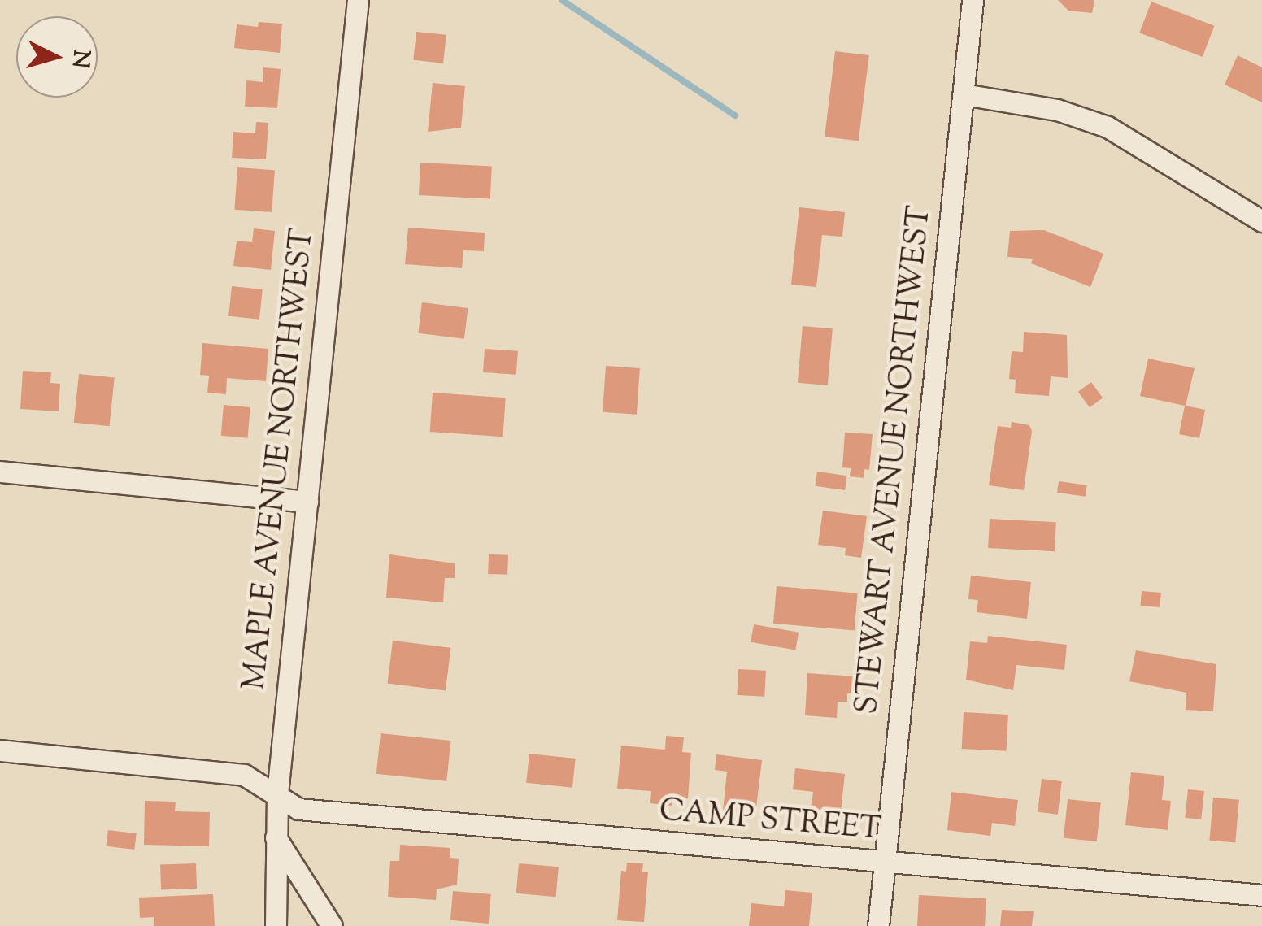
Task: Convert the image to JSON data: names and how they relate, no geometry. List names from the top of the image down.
{
  "streets": {
    "street": ["MAPLE AVENUE NORTHWEST", "STEWART AVENUE NORTHWEST", "CAMP STREET"]
  },
  "crossings": [
    ["MAPLE AVENUE NORTHWEST", "CAMP STREET"],
    ["STEWART AVENUE NORTHWEST", "CAMP STREET"]
  ],
  "north": "right"
}
